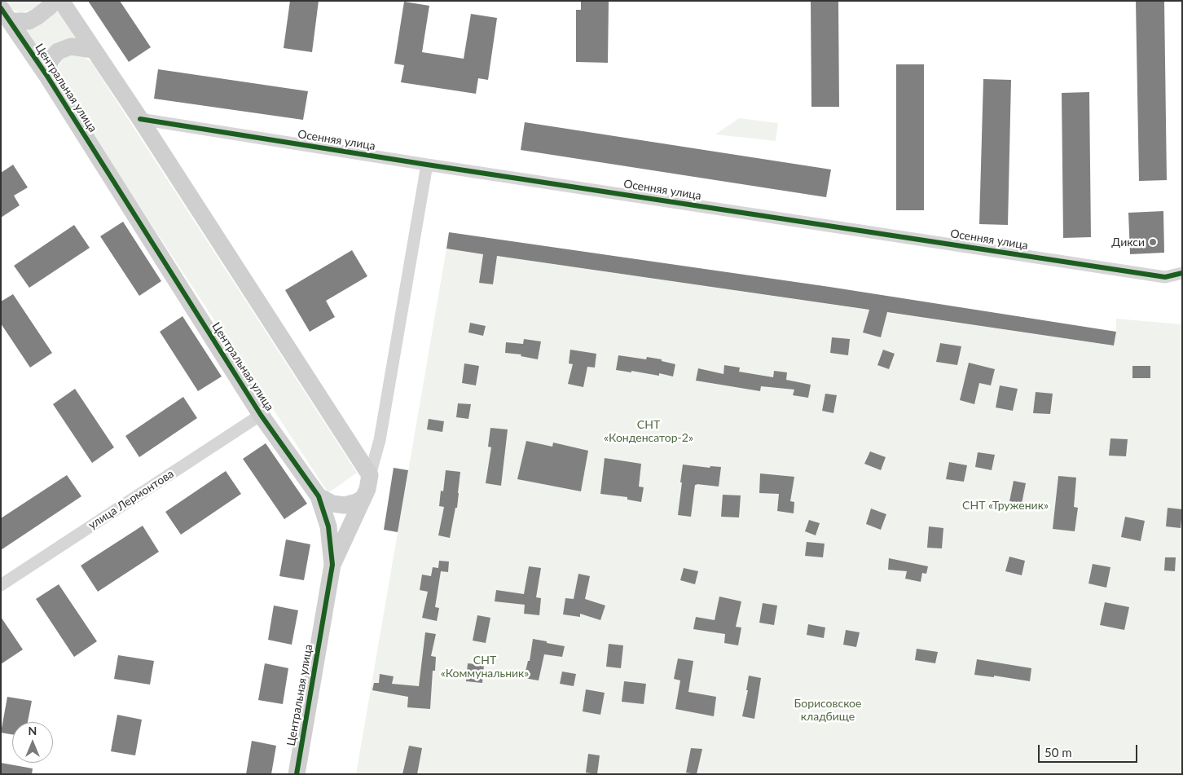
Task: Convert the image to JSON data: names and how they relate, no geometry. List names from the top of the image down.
{
  "streets": {
    "street": ["Центральная улица", "Осенняя улица", "улица Лермонтова"]
  },
  "crossings": [
    ["Центральная улица", "улица Лермонтова"]
  ],
  "parks": [
    "СНТ «Конденсатор-2»",
    "СНТ «Труженик»",
    "СНТ «Коммунальник»",
    "Борисовское кладбище"
  ],
  "places": ["Дикси"],
  "scale_bar": "50 m",
  "north": "top"
}
